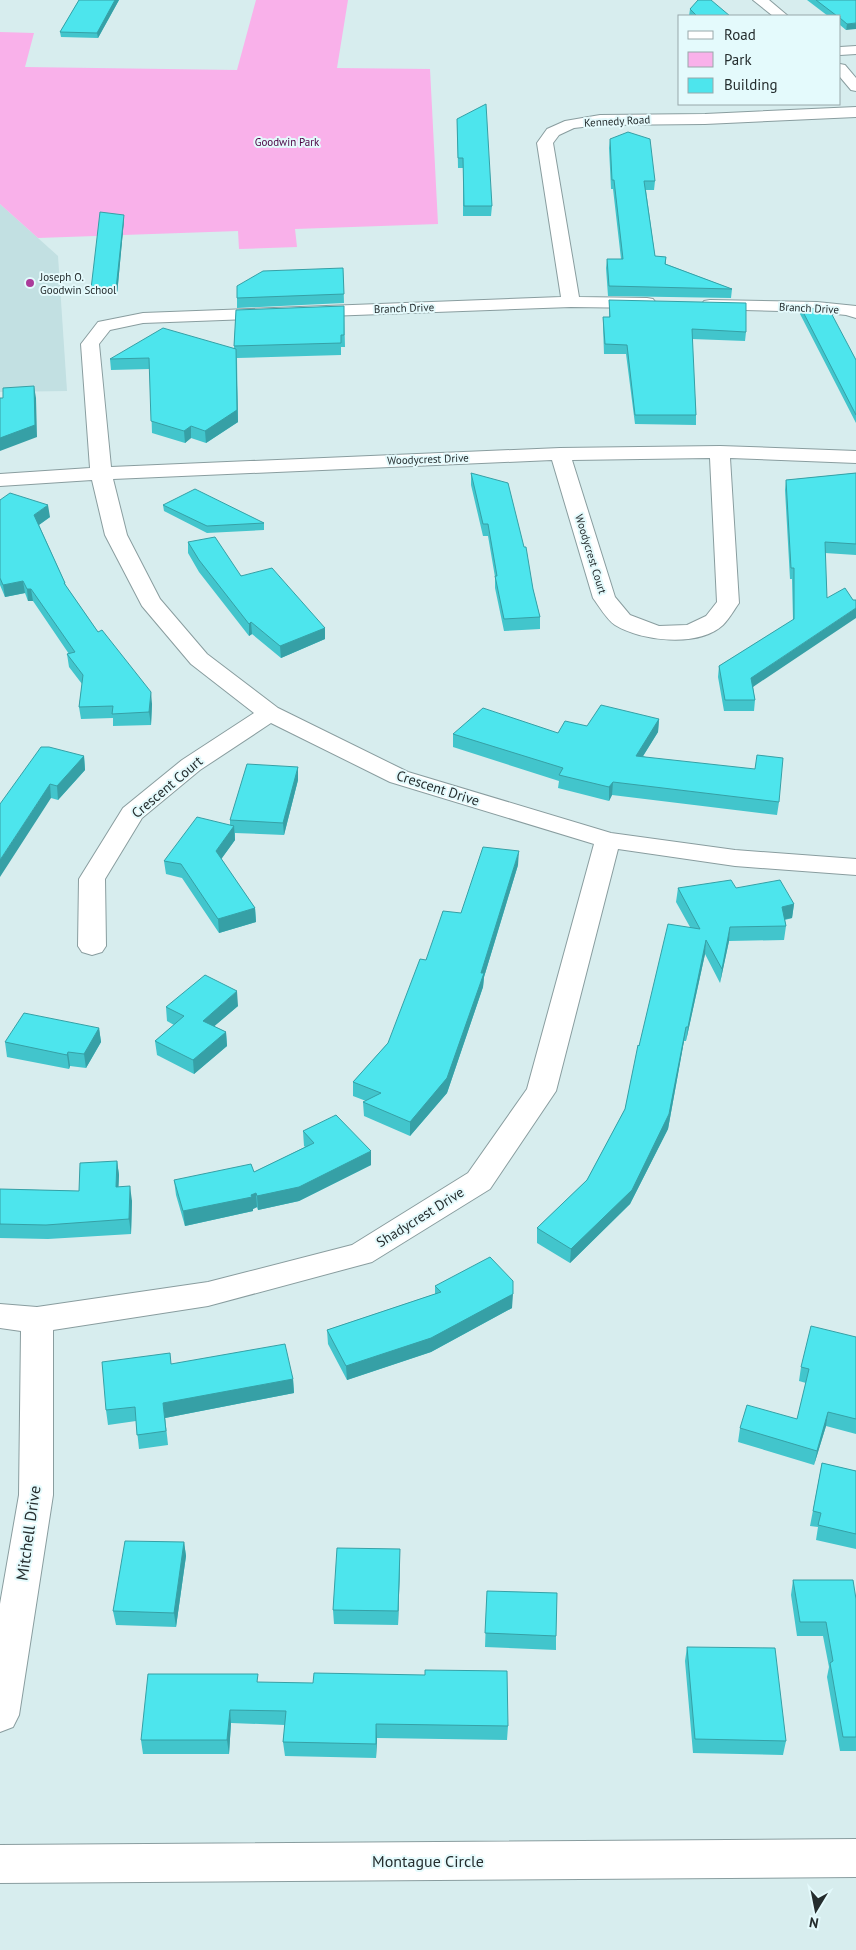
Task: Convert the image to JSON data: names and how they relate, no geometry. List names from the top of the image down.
{
  "streets": {
    "street": [
      "Kennedy Road",
      "Branch Drive",
      "Woodycrest Drive",
      "Woodycrest Court",
      "Crescent Court",
      "Crescent Drive",
      "Shadycrest Drive",
      "Mitchell Drive",
      "Montague Circle"
    ]
  },
  "crossings": [
    ["Kennedy Road", "Branch Drive"],
    ["Branch Drive", "Woodycrest Drive"],
    ["Branch Drive", "Crescent Drive"],
    ["Woodycrest Drive", "Woodycrest Court"],
    ["Woodycrest Drive", "Crescent Drive"],
    ["Crescent Court", "Crescent Drive"],
    ["Crescent Drive", "Shadycrest Drive"],
    ["Shadycrest Drive", "Mitchell Drive"]
  ],
  "parks": ["Goodwin Park"],
  "places": ["Joseph O. Goodwin School"],
  "legend": ["Road", "Park", "Building"],
  "north": "bottom"
}
